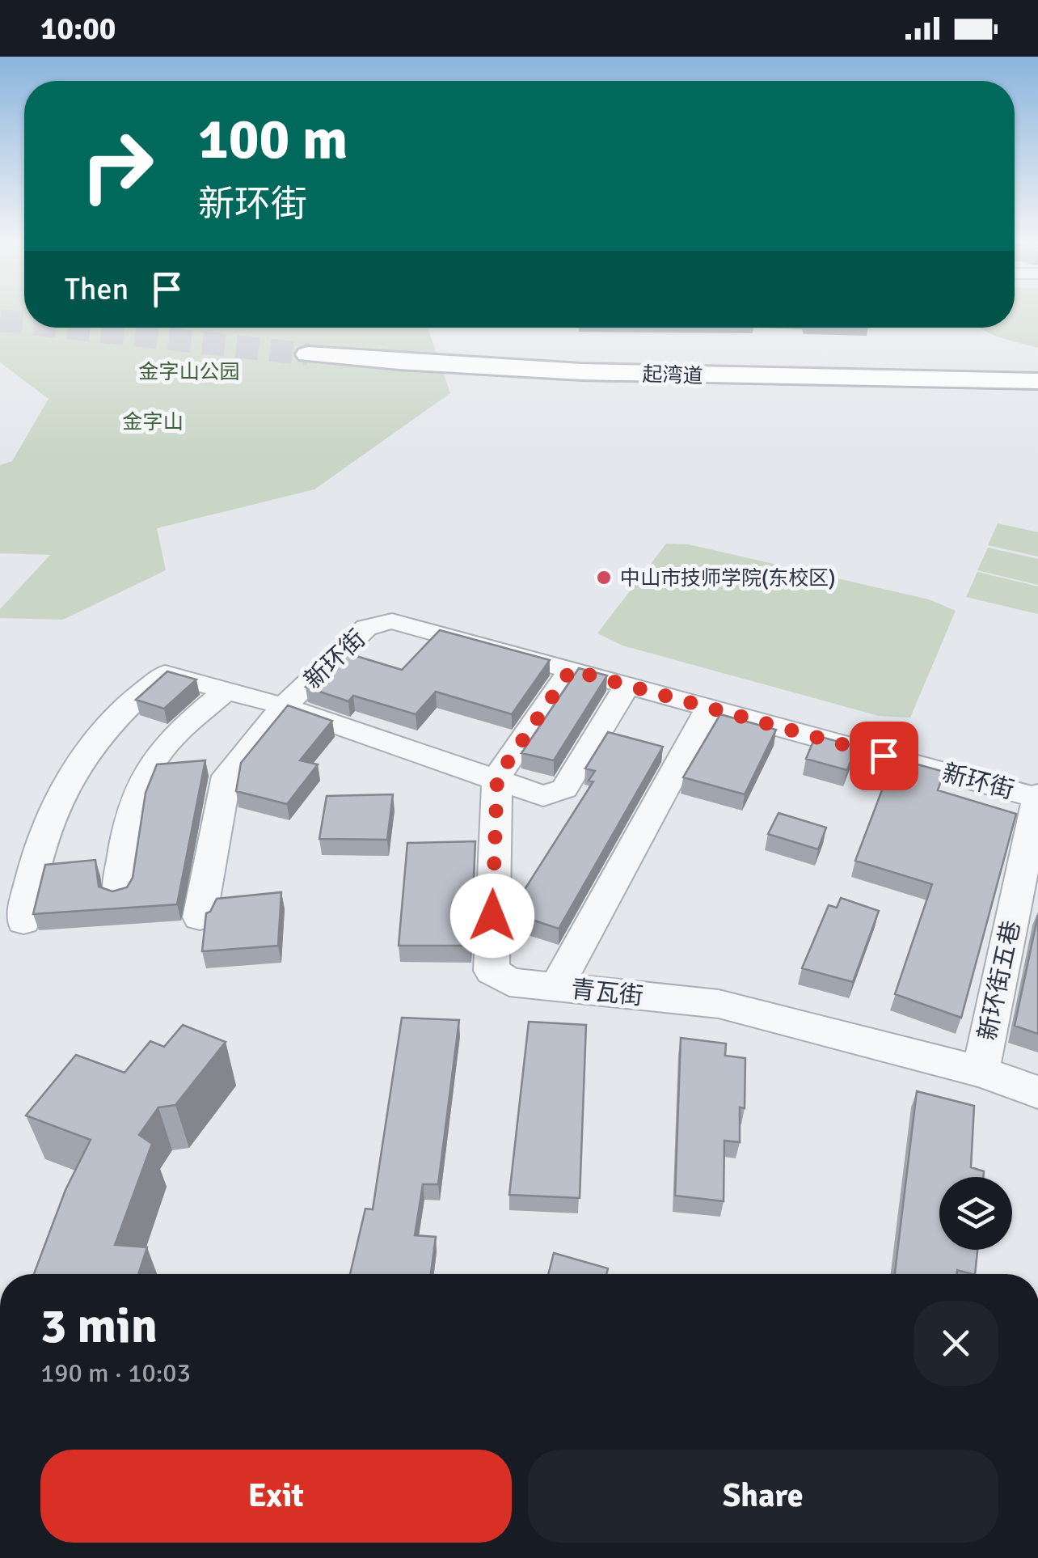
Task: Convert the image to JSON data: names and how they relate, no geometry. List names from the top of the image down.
{
  "streets": {
    "main road": ["起湾道"],
    "street": ["新环街", "新环街五巷", "青瓦街"]
  },
  "crossings": [
    ["新环街", "新环街五巷"],
    ["新环街五巷", "青瓦街"]
  ],
  "parks": ["金字山公园", "金字山"],
  "places": ["中山市技师学院(东校区)"],
  "page": {
    "status": "10:00",
    "turn": ["100 m", "新环街"],
    "then": "Then",
    "heading": ["3 min", "190 m · 10:03"],
    "buttons": ["Exit", "Share"]
  }
}
